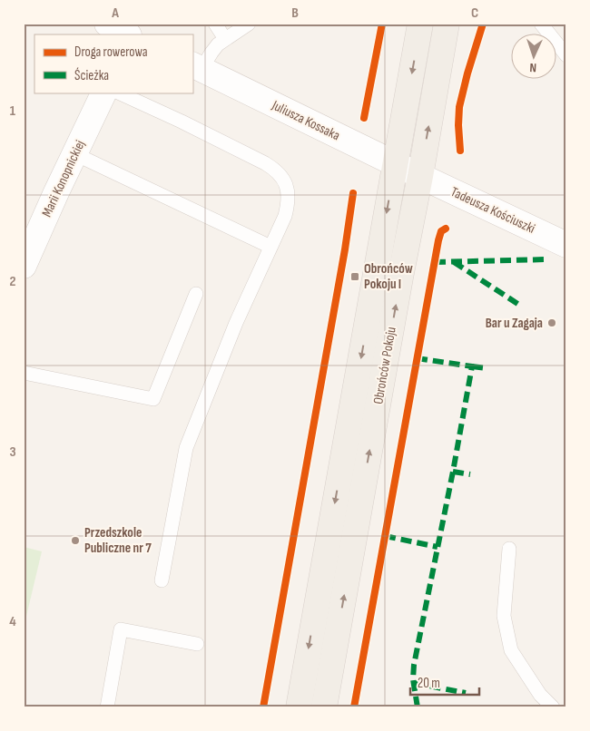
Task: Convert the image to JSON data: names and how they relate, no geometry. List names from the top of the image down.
{
  "streets": {
    "main road": ["Obrońców Pokoju"],
    "street": ["Juliusza Kossaka", "Marii Konopnickiej", "Tadeusza Kościuszki"]
  },
  "crossings": [
    ["Juliusza Kossaka", "Tadeusza Kościuszki"],
    ["Juliusza Kossaka", "Obrońców Pokoju"],
    ["Tadeusza Kościuszki", "Obrońców Pokoju"]
  ],
  "places": {
    "transit": ["Obrońców Pokoju I"],
    "other": ["Bar u Zagaja", "Przedszkole Publiczne nr 7"]
  },
  "legend": ["Droga rowerowa", "Ścieżka"],
  "scale_bar": "20 m",
  "north": "bottom",
  "grid": {
    "columns": ["A", "B", "C"],
    "rows": [
      "1",
      "2",
      "3",
      "4"
    ]
  }
}
